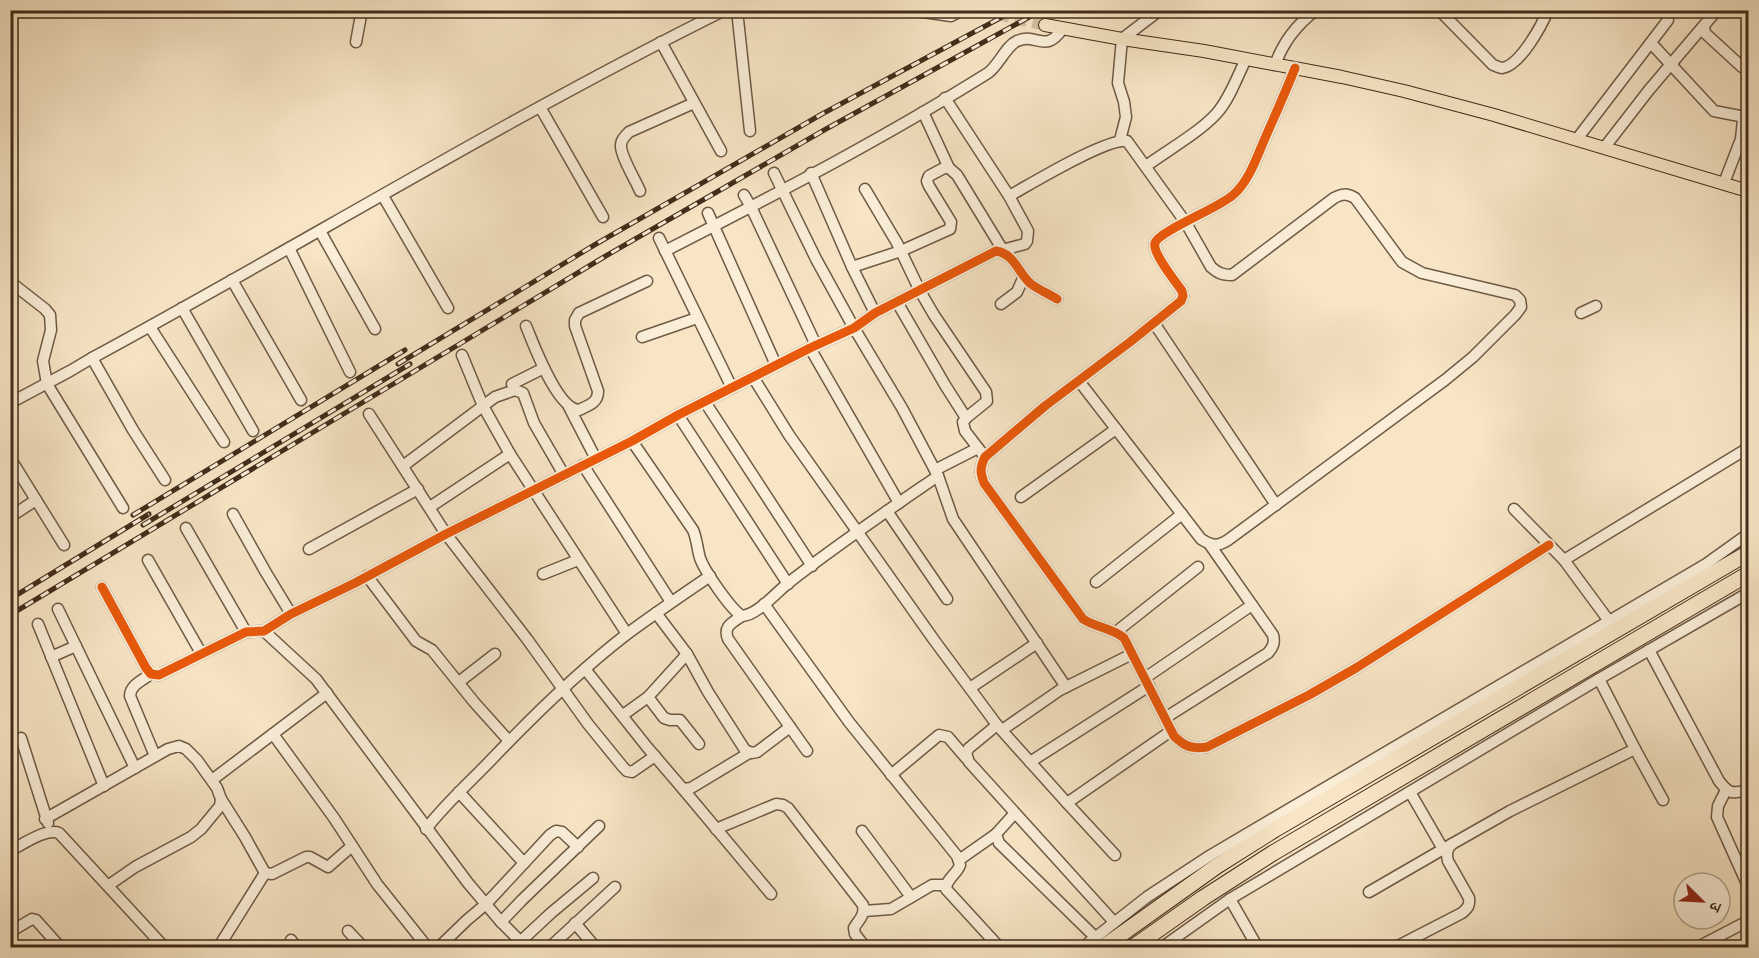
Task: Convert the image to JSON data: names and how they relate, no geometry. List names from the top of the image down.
{
  "north": "bottom right"
}
